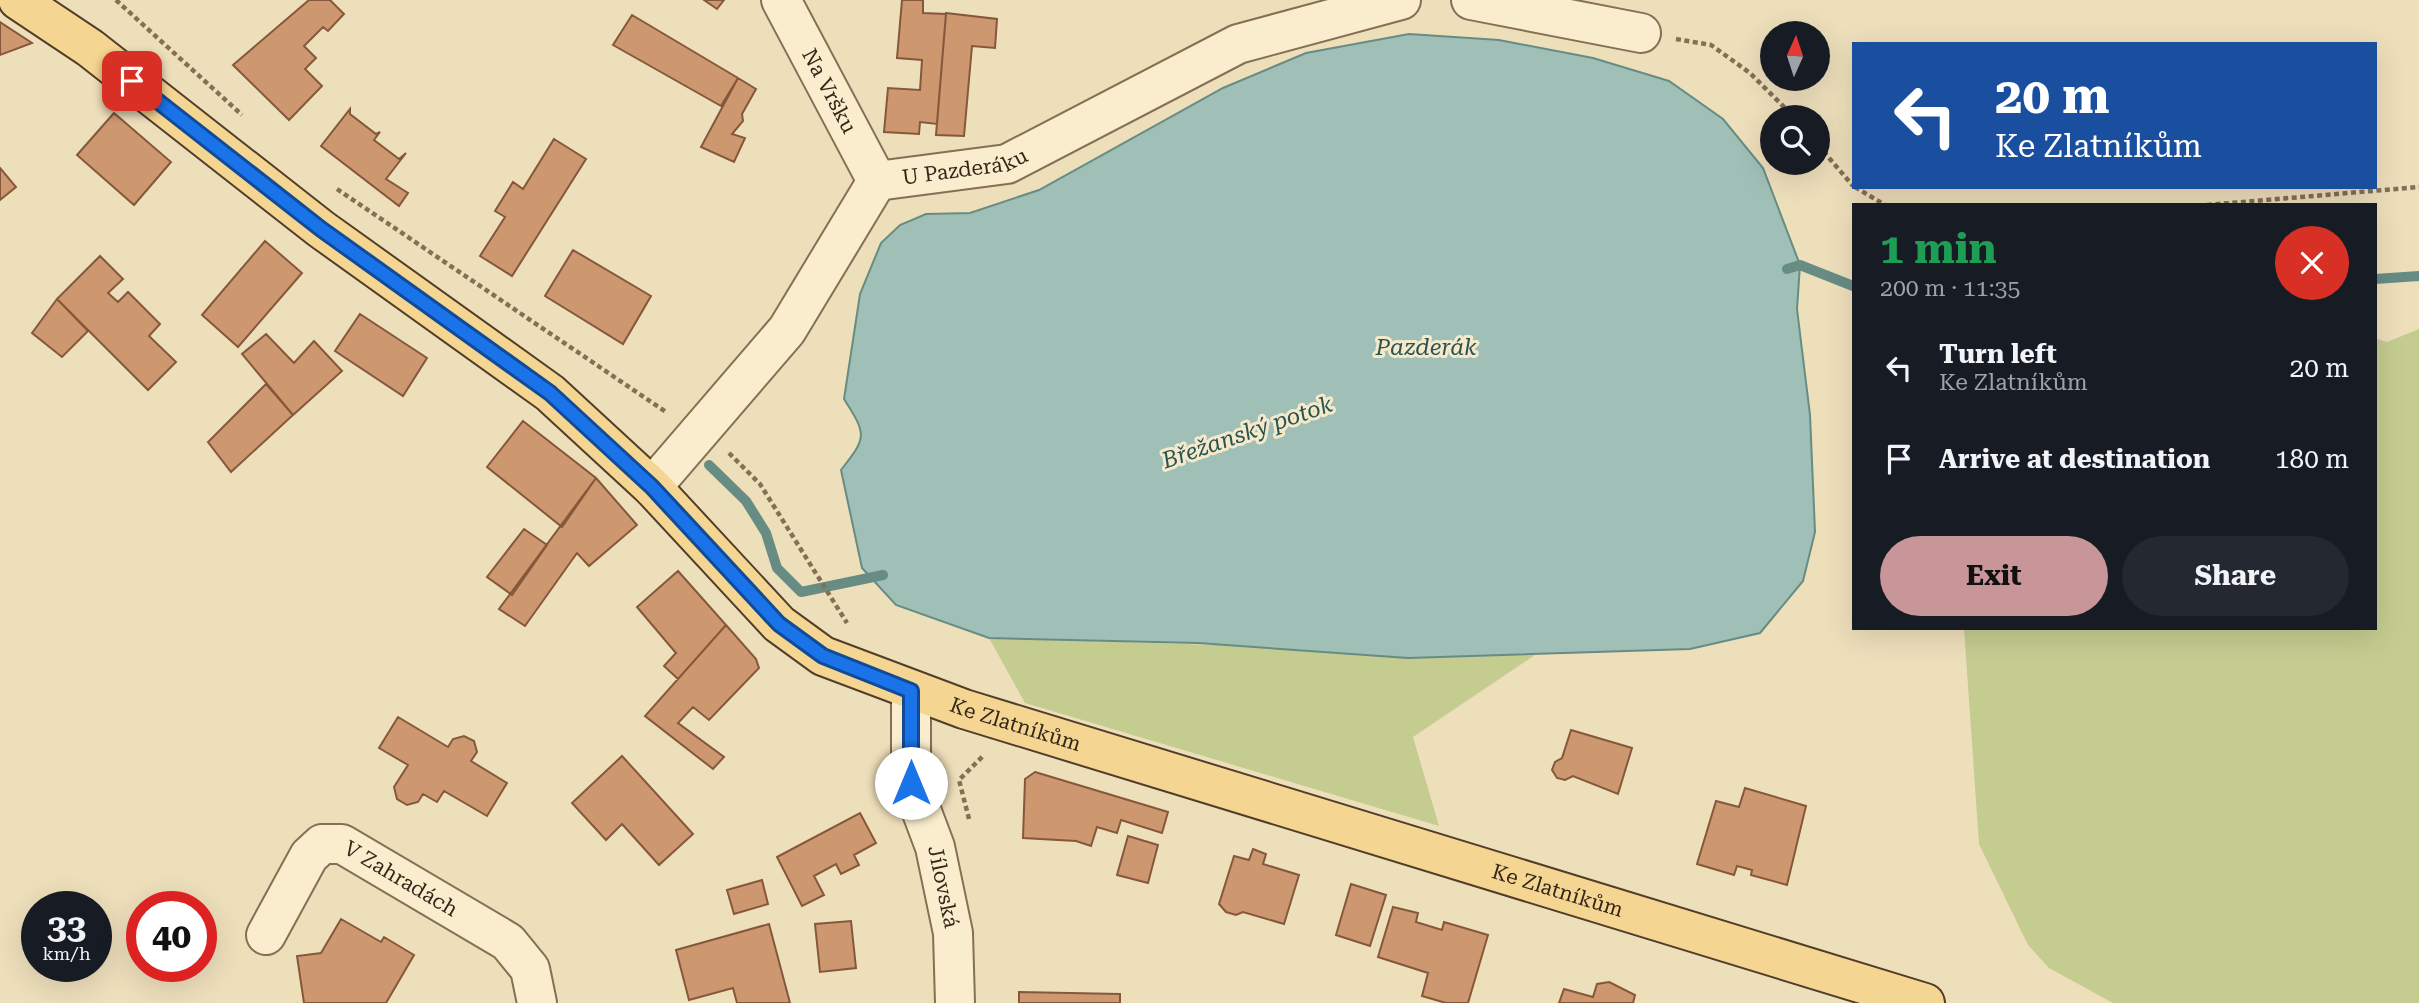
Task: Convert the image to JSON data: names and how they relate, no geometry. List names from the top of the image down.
{
  "streets": {
    "main road": ["Ke Zlatníkům"],
    "street": [
      "Na Vršku",
      "U Pazderáku",
      "V Zahradách",
      "Jílovská"
    ]
  },
  "crossings": [
    ["Na Vršku", "U Pazderáku"],
    ["U Pazderáku", "Ke Zlatníkům"],
    ["Ke Zlatníkům", "Jílovská"]
  ],
  "water": ["Pazderák", "Břežanský potok"],
  "north": "top",
  "page": {
    "turn": ["20 m", "Ke Zlatníkům"],
    "heading": ["1 min", "200 m · 11:35"],
    "list": [
      {
        "name": "Turn left",
        "note": "Ke Zlatníkům",
        "value": "20 m"
      },
      {
        "name": "Arrive at destination",
        "value": "180 m"
      }
    ],
    "buttons": ["Exit", "Share"],
    "speed": "33 km/h",
    "limit": "40"
  }
}
